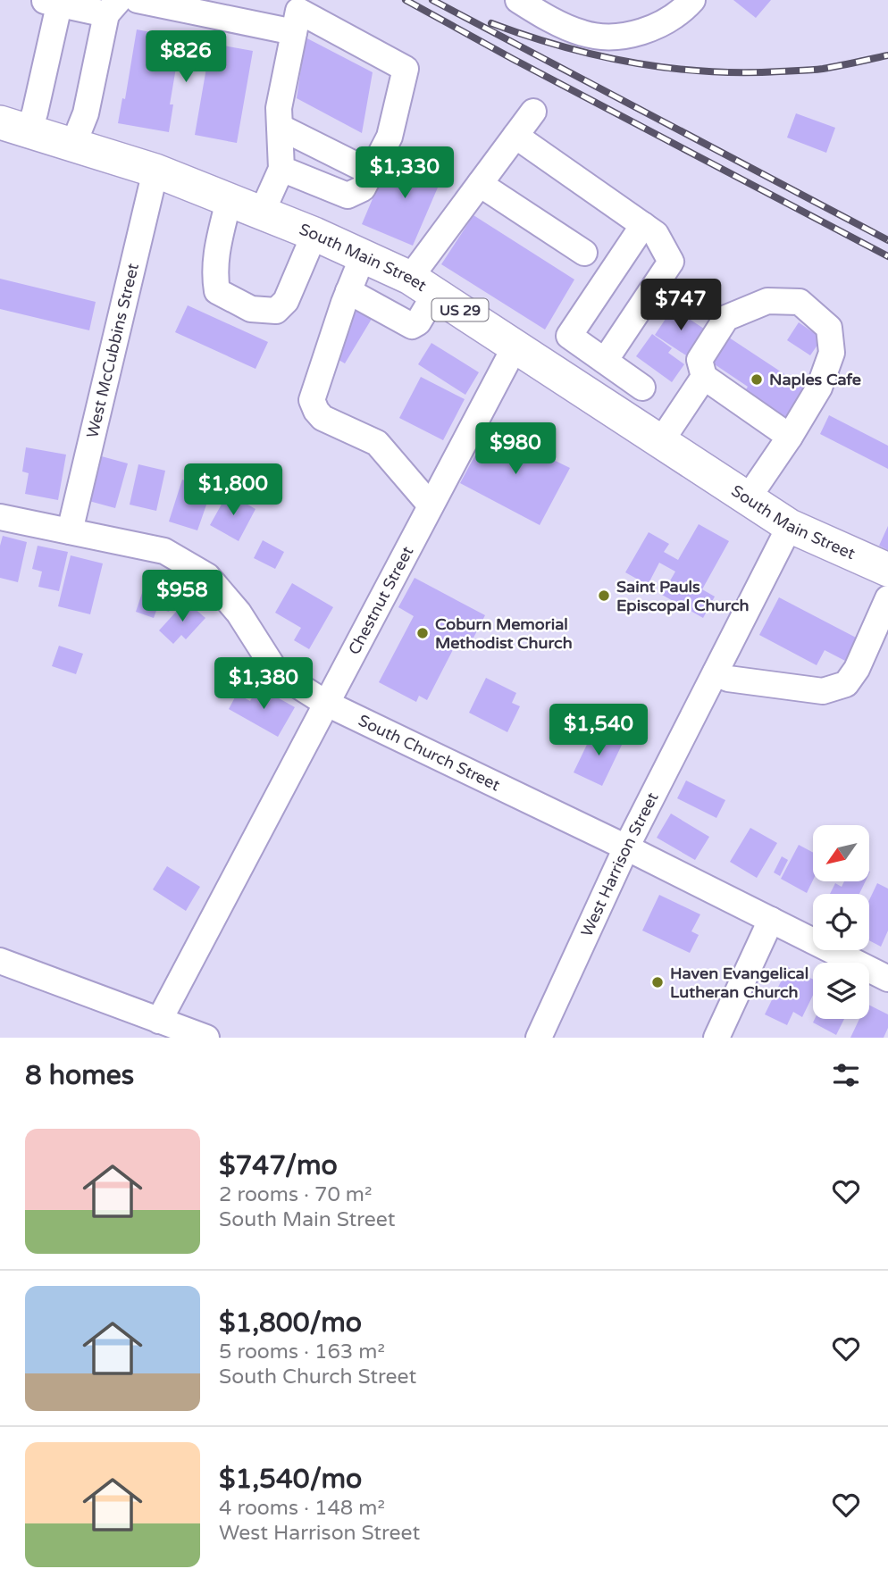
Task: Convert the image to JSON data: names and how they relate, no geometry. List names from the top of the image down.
{
  "streets": {
    "main road": ["South Main Street", "US 29"],
    "street": [
      "West McCubbins Street",
      "Chestnut Street",
      "South Church Street",
      "West Harrison Street"
    ]
  },
  "crossings": [
    ["South Main Street", "West McCubbins Street"],
    ["South Main Street", "Chestnut Street"],
    ["South Main Street", "West Harrison Street"],
    ["West McCubbins Street", "South Church Street"],
    ["Chestnut Street", "South Church Street"],
    ["South Church Street", "West Harrison Street"]
  ],
  "places": [
    "Naples Cafe",
    "Saint Pauls Episcopal Church",
    "Coburn Memorial Methodist Church",
    "Haven Evangelical Lutheran Church"
  ],
  "north": "bottom left",
  "page": {
    "price": [
      "$826",
      "$1,330",
      "$747",
      "$980",
      "$1,800",
      "$958",
      "$1,380",
      "$1,540"
    ],
    "heading": "8 homes",
    "list": [
      {
        "name": "$747/mo",
        "note": "2 rooms · 70 m² · South Main Street"
      },
      {
        "name": "$1,800/mo",
        "note": "5 rooms · 163 m² · South Church Street"
      },
      {
        "name": "$1,540/mo",
        "note": "4 rooms · 148 m² · West Harrison Street"
      }
    ]
  }
}
